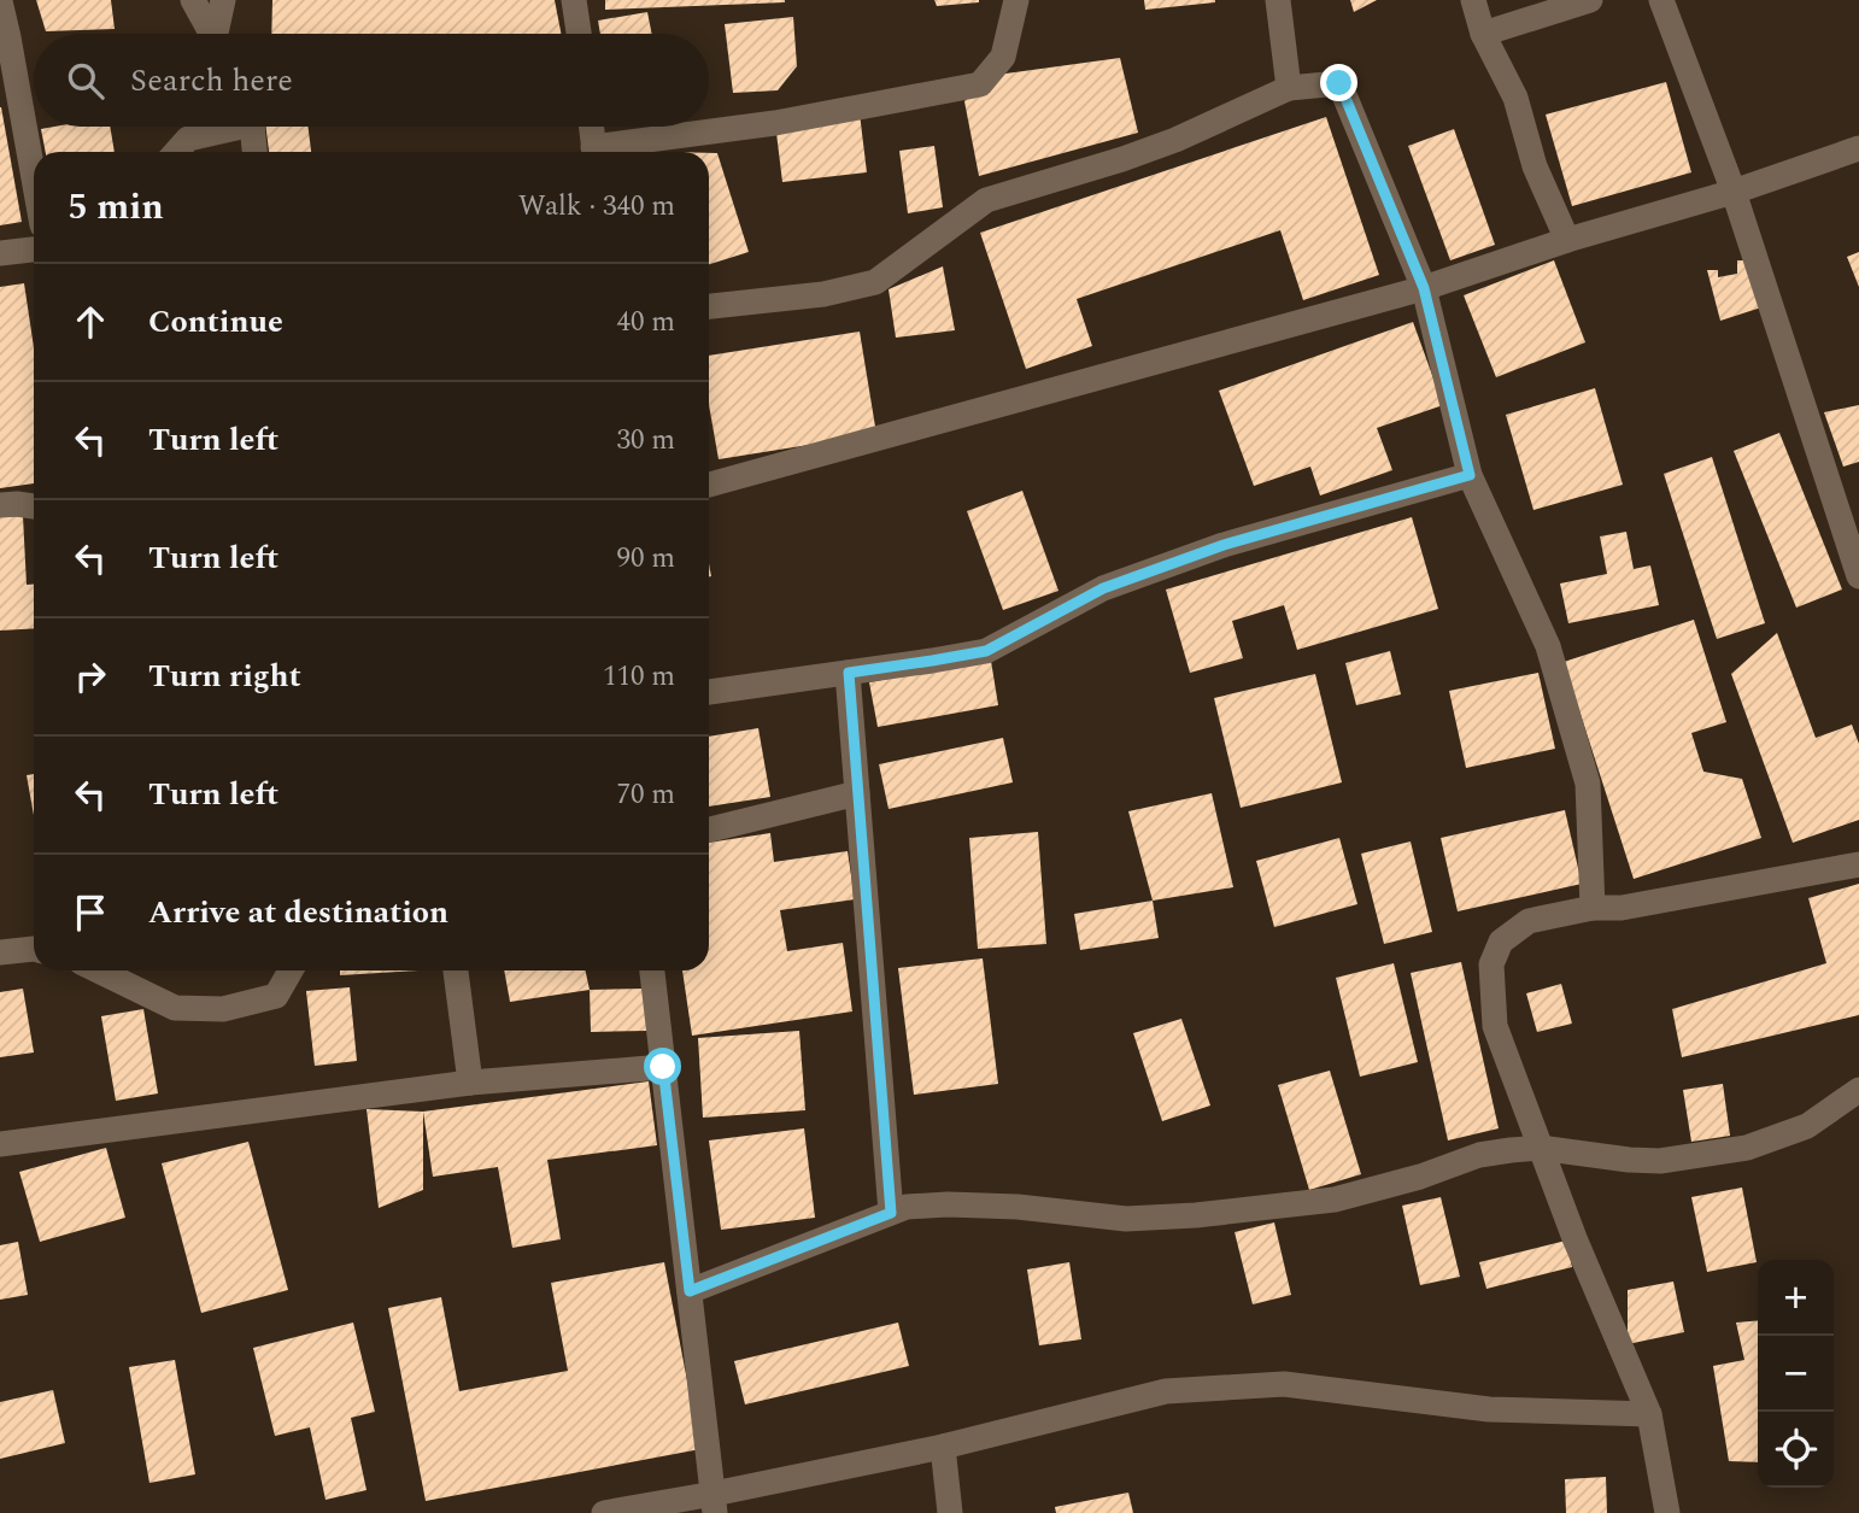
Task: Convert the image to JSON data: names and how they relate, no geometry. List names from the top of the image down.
{
  "page": {
    "search": "Search here",
    "heading": ["5 min", "Walk · 340 m"],
    "list": [
      ["Continue", "40 m"],
      ["Turn left", "30 m"],
      ["Turn left", "90 m"],
      ["Turn right", "110 m"],
      ["Turn left", "70 m"],
      "Arrive at destination"
    ],
    "map_buttons": ["+", "−"]
  }
}
